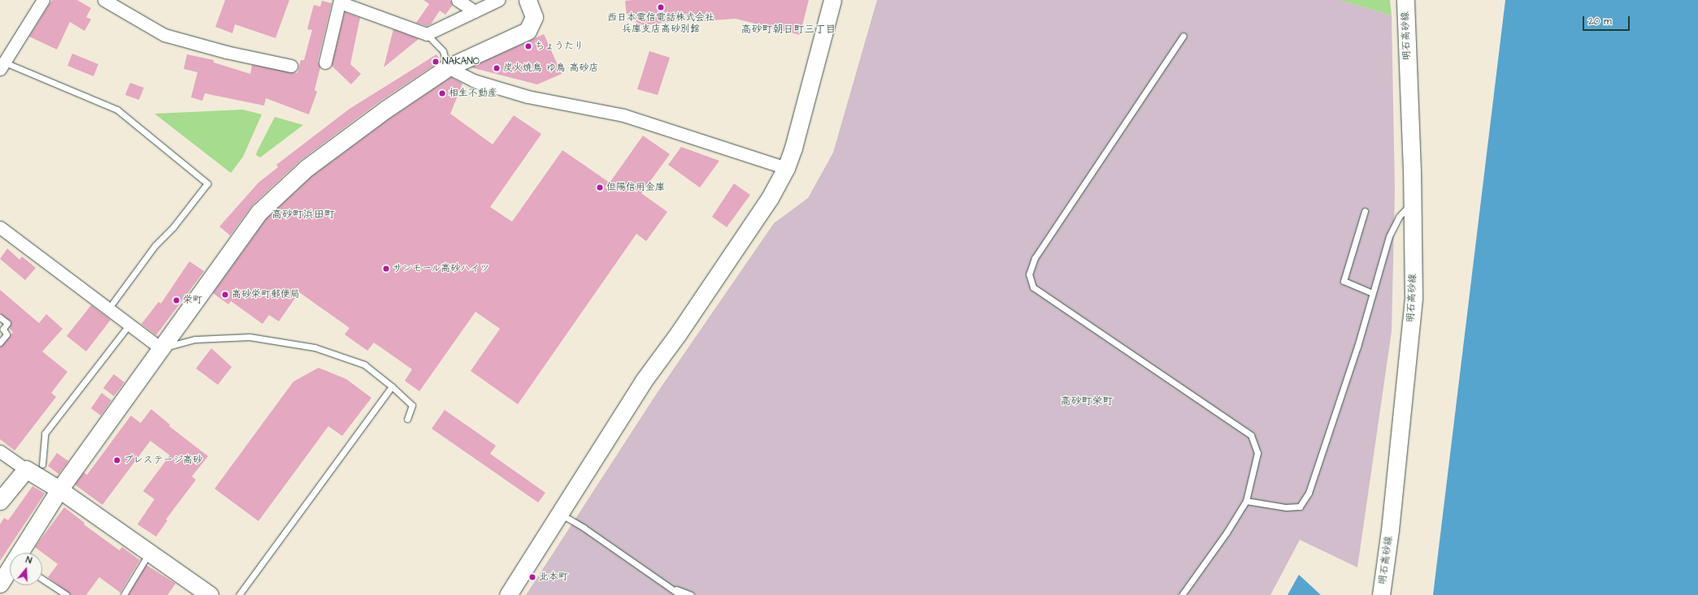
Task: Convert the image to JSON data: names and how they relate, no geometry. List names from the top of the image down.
{
  "streets": {
    "street": ["明石高砂線"]
  },
  "districts": ["高砂町朝日町三丁目", "高砂町浜田町", "高砂町栄町"],
  "places": [
    "西日本電信電話株式会社 兵庫支店高砂別館",
    "ちょうたり",
    "NAKANO",
    "炭火焼鳥 ゆ鳥 高砂店",
    "相生不動産",
    "但陽信用金庫",
    "サンモール高砂ハイツ",
    "高砂栄町郵便局",
    "栄町",
    "プレステージ高砂",
    "北本町"
  ],
  "scale_bar": "20 m",
  "north": "top"
}
